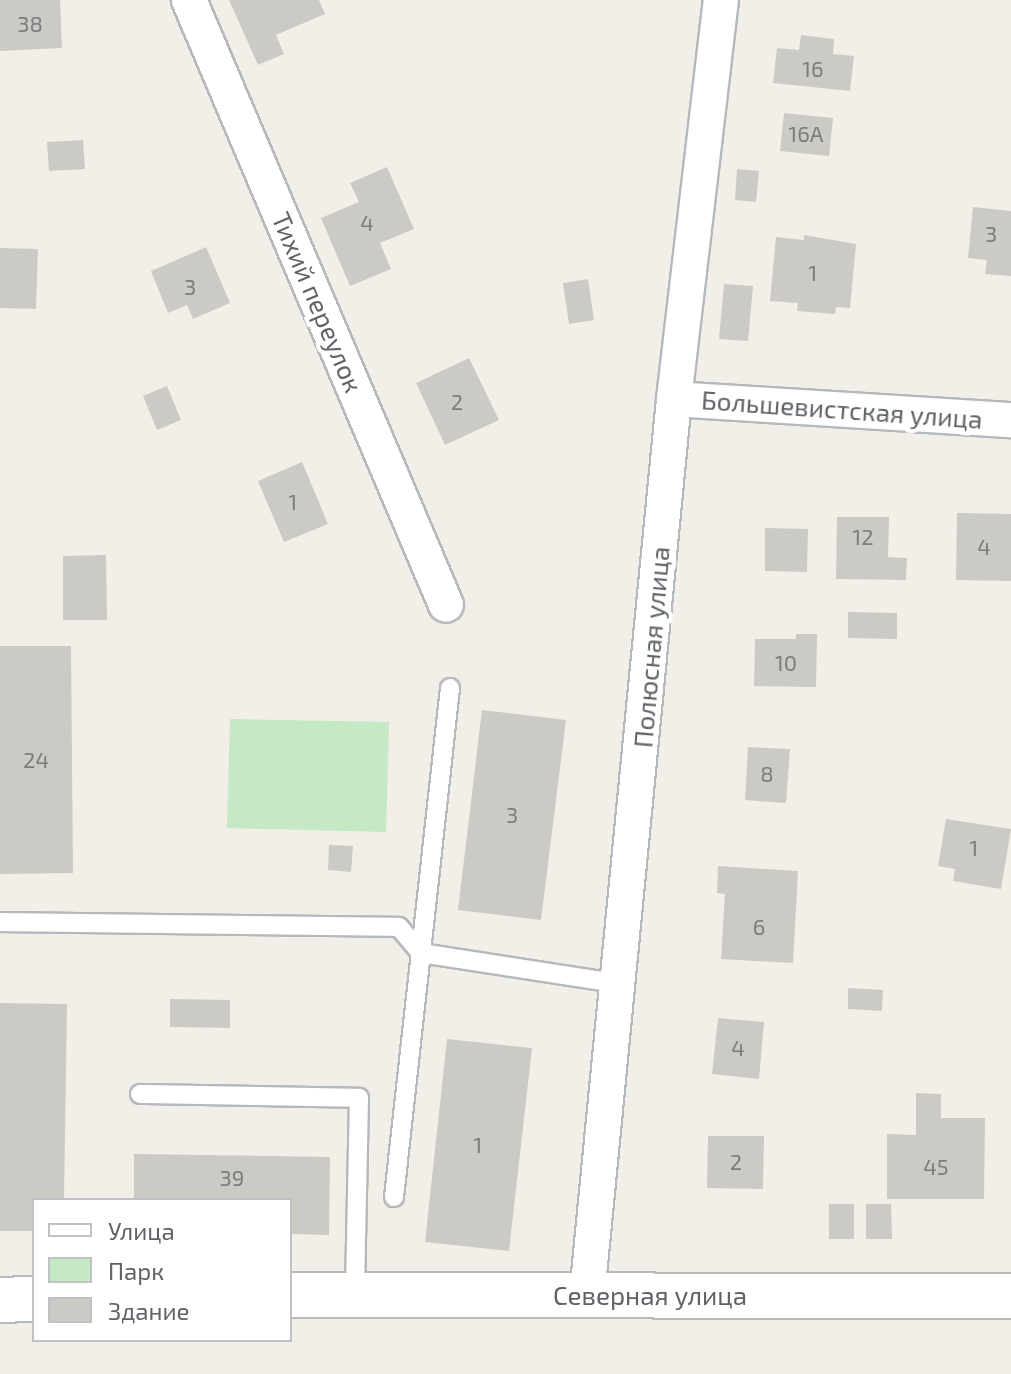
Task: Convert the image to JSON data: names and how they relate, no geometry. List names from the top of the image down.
{
  "streets": {
    "street": [
      "Тихий переулок",
      "Большевистская улица",
      "Полюсная улица",
      "Северная улица"
    ]
  },
  "crossings": [
    ["Большевистская улица", "Полюсная улица"],
    ["Полюсная улица", "Северная улица"]
  ],
  "house_numbers": [
    "38",
    "16",
    "16А",
    "4",
    "3",
    "1",
    "3",
    "2",
    "1",
    "12",
    "4",
    "10",
    "24",
    "8",
    "3",
    "1",
    "6",
    "4",
    "1",
    "2",
    "45",
    "39"
  ],
  "legend": ["Улица", "Парк", "Здание"]
}
